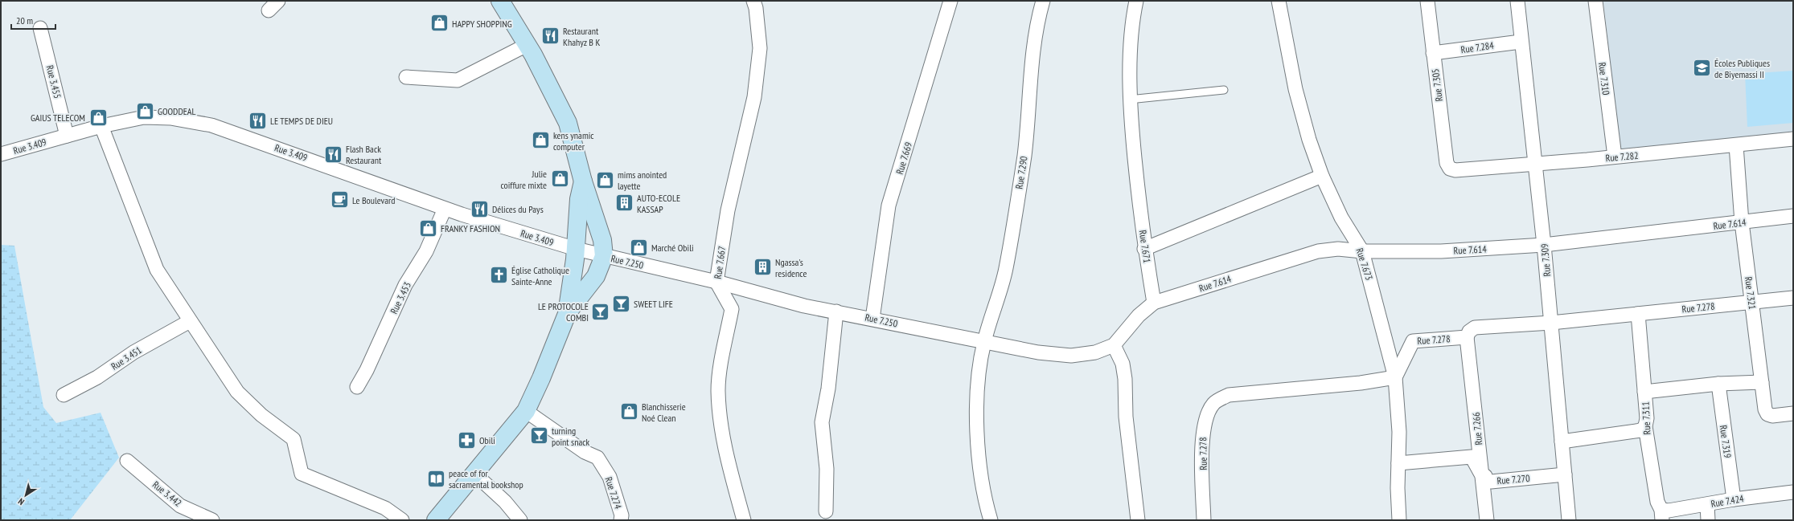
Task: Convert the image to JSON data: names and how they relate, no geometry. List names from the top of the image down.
{
  "streets": {
    "street": [
      "Rue 7.284",
      "Rue 7.310",
      "Rue 3.455",
      "Rue 7.305",
      "Rue 3.409",
      "Rue 7.282",
      "Rue 7.669",
      "Rue 7.290",
      "Rue 7.614",
      "Rue 7.671",
      "Rue 7.309",
      "Rue 7.250",
      "Rue 7.667",
      "Rue 7.673",
      "Rue 7.321",
      "Rue 3.453",
      "Rue 7.278",
      "Rue 3.451",
      "Rue 7.311",
      "Rue 7.266",
      "Rue 7.319",
      "Rue 7.270",
      "Rue 7.274",
      "Rue 3.442",
      "Rue 7.424"
    ]
  },
  "crossings": [
    ["Rue 7.284", "Rue 7.305"],
    ["Rue 7.284", "Rue 7.309"],
    ["Rue 7.310", "Rue 7.282"],
    ["Rue 3.455", "Rue 3.409"],
    ["Rue 7.305", "Rue 7.282"],
    ["Rue 3.409", "Rue 7.250"],
    ["Rue 3.409", "Rue 3.453"],
    ["Rue 7.282", "Rue 7.309"],
    ["Rue 7.282", "Rue 7.321"],
    ["Rue 7.669", "Rue 7.250"],
    ["Rue 7.290", "Rue 7.250"],
    ["Rue 7.614", "Rue 7.671"],
    ["Rue 7.614", "Rue 7.309"],
    ["Rue 7.614", "Rue 7.673"],
    ["Rue 7.614", "Rue 7.321"],
    ["Rue 7.309", "Rue 7.278"],
    ["Rue 7.309", "Rue 7.270"],
    ["Rue 7.250", "Rue 7.667"],
    ["Rue 7.673", "Rue 7.278"],
    ["Rue 7.673", "Rue 7.270"],
    ["Rue 7.321", "Rue 7.278"],
    ["Rue 7.278", "Rue 7.311"],
    ["Rue 7.278", "Rue 7.266"],
    ["Rue 7.311", "Rue 7.424"],
    ["Rue 7.266", "Rue 7.270"],
    ["Rue 7.319", "Rue 7.424"]
  ],
  "places": {
    "shop": [
      "HAPPY SHOPPING",
      "GOODDEAL",
      "GAIUS TELECOM",
      "kens ynamic computer",
      "Julie coiffure mixte",
      "mims anointed layette",
      "FRANKY FASHION",
      "Marché Obili",
      "Blanchisserie Noé Clean"
    ],
    "restaurant": [
      "Restaurant Khahyz B K",
      "LE TEMPS DE DIEU",
      "Flash Back Restaurant",
      "Délices du Pays"
    ],
    "school or university": ["Écoles Publiques de Biyemassi II"],
    "cafe": ["Le Boulevard"],
    "building": ["AUTO-ECOLE KASSAP", "Ngassa's residence"],
    "church": ["Église Catholique Sainte-Anne"],
    "bar": ["SWEET LIFE", "LE PROTOCOLE COMBI", "turning point snack"],
    "pharmacy": ["Obili"],
    "library": ["peace of for sacramental bookshop"]
  },
  "scale_bar": "20 m",
  "north": "bottom left"
}
